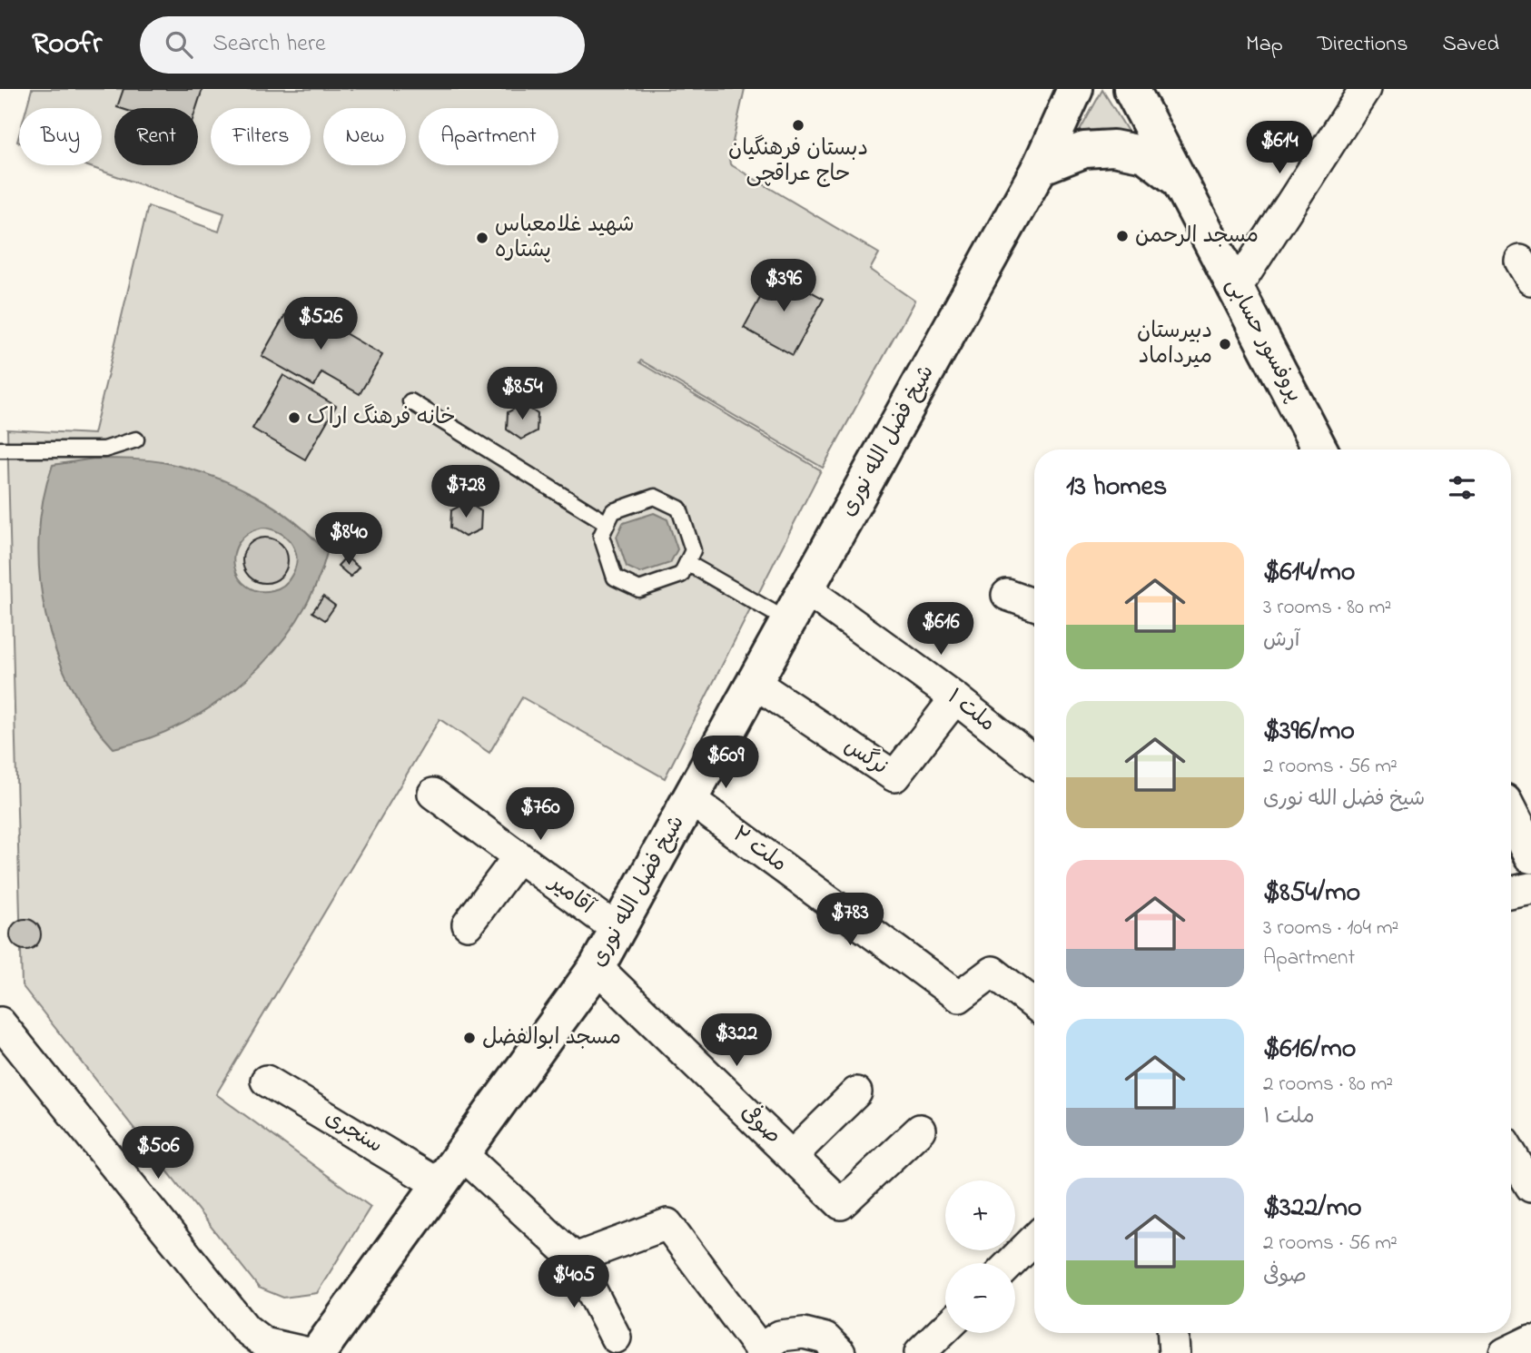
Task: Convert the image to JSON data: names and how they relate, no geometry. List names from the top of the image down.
{
  "streets": {
    "street": [
      "پروفسور حسابی",
      "شیخ فضل الله نوری",
      "ملت ۱",
      "نرگس",
      "ملت ۲",
      "آقامیر",
      "صوفی",
      "سنجری"
    ]
  },
  "crossings": [
    ["شیخ فضل الله نوری", "ملت ۱"],
    ["شیخ فضل الله نوری", "نرگس"],
    ["شیخ فضل الله نوری", "ملت ۲"],
    ["شیخ فضل الله نوری", "آقامیر"],
    ["شیخ فضل الله نوری", "صوفی"],
    ["شیخ فضل الله نوری", "سنجری"],
    ["ملت ۱", "نرگس"]
  ],
  "places": [
    "دبستان فرهنگیان حاج عراقچی",
    "مسجد الرحمن",
    "شهید غلامعباس پشتاره",
    "دبیرستان میرداماد",
    "خانه فرهنگ اراک",
    "مسجد ابوالفضل"
  ],
  "page": {
    "header": "Roofr",
    "search": "Search here",
    "nav": ["Map", "Directions", "Saved"],
    "chip": [
      "Buy",
      "Rent",
      "Filters",
      "New",
      "Apartment"
    ],
    "price": [
      "$614",
      "$396",
      "$526",
      "$854",
      "$728",
      "$840",
      "$616",
      "$609",
      "$760",
      "$783",
      "$322",
      "$506",
      "$405"
    ],
    "heading": "13 homes",
    "list": [
      {
        "name": "$614/mo",
        "note": "3 rooms · 80 m² · آرش"
      },
      {
        "name": "$396/mo",
        "note": "2 rooms · 56 m² · شیخ فضل الله نوری"
      },
      {
        "name": "$854/mo",
        "note": "3 rooms · 104 m² · Apartment"
      },
      {
        "name": "$616/mo",
        "note": "2 rooms · 80 m² · ملت ۱"
      },
      {
        "name": "$322/mo",
        "note": "2 rooms · 56 m² · صوفی"
      }
    ],
    "map_buttons": ["+", "−"]
  }
}
